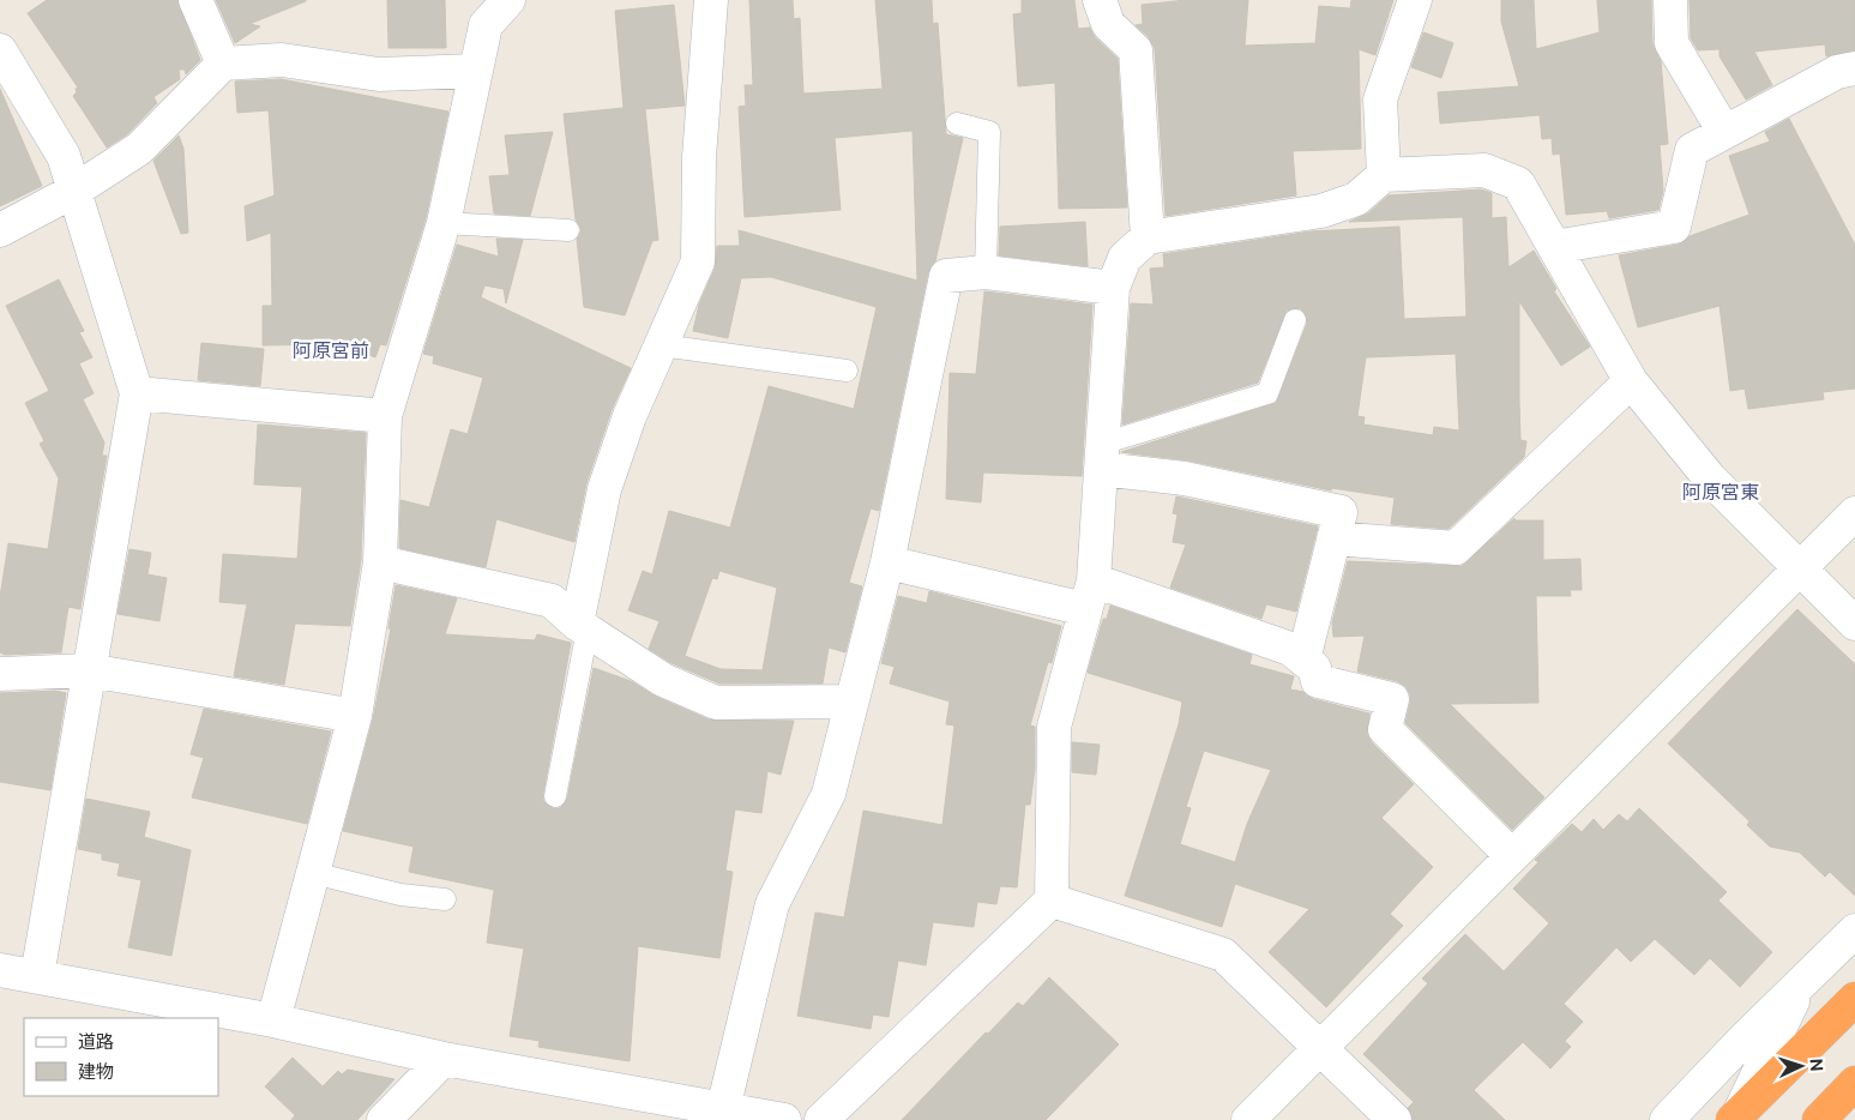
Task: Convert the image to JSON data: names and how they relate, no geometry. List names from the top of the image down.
{
  "districts": ["阿原宮前", "阿原宮東"],
  "legend": ["道路", "建物"],
  "north": "right"
}
